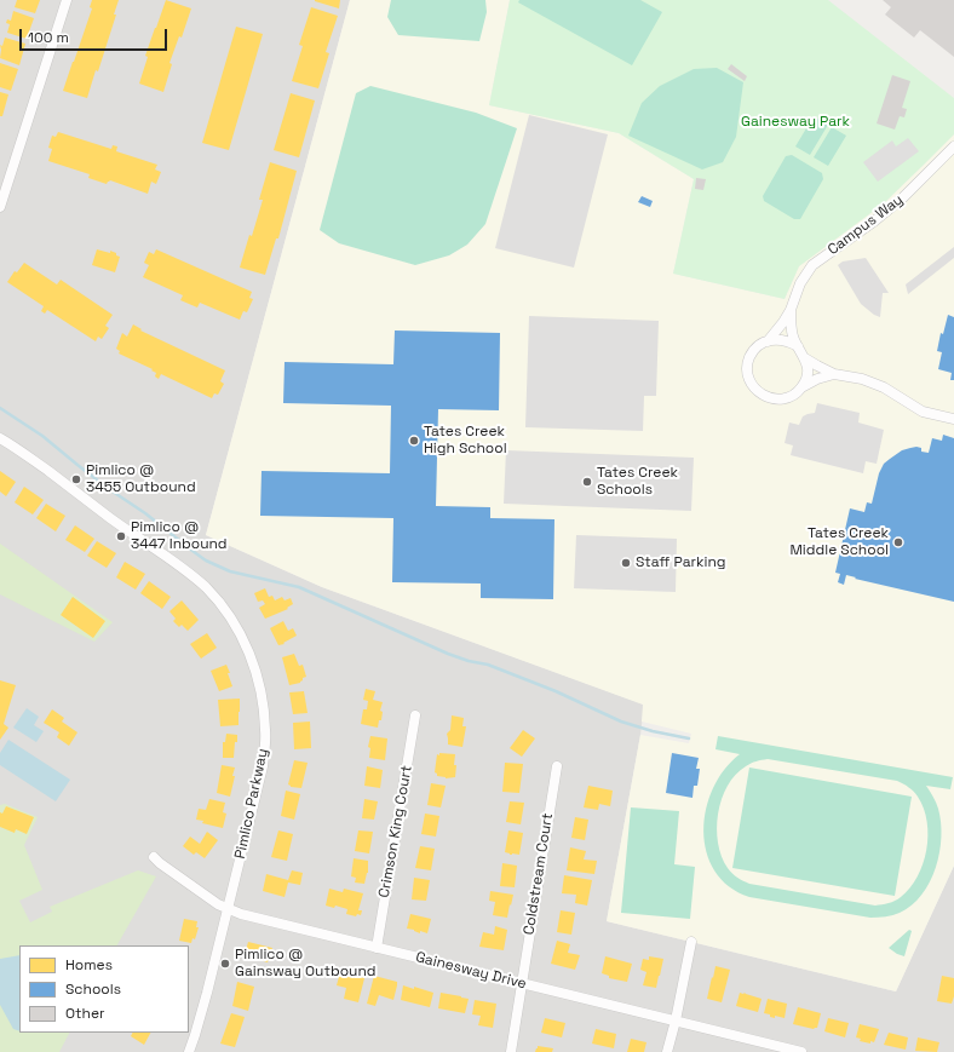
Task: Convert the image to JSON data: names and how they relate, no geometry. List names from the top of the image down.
{
  "streets": {
    "street": [
      "Campus Way",
      "Pimlico Parkway",
      "Crimson King Court",
      "Coldstream Court",
      "Gainesway Drive"
    ]
  },
  "crossings": [
    ["Pimlico Parkway", "Gainesway Drive"],
    ["Crimson King Court", "Gainesway Drive"],
    ["Coldstream Court", "Gainesway Drive"]
  ],
  "parks": ["Gainesway Park"],
  "places": [
    "Tates Creek High School",
    "Pimlico @ 3455 Outbound",
    "Tates Creek Schools",
    "Pimlico @ 3447 Inbound",
    "Tates Creek Middle School",
    "Staff Parking",
    "Pimlico @ Gainsway Outbound"
  ],
  "legend": ["Homes", "Schools", "Other"],
  "scale_bar": "100 m"
}
